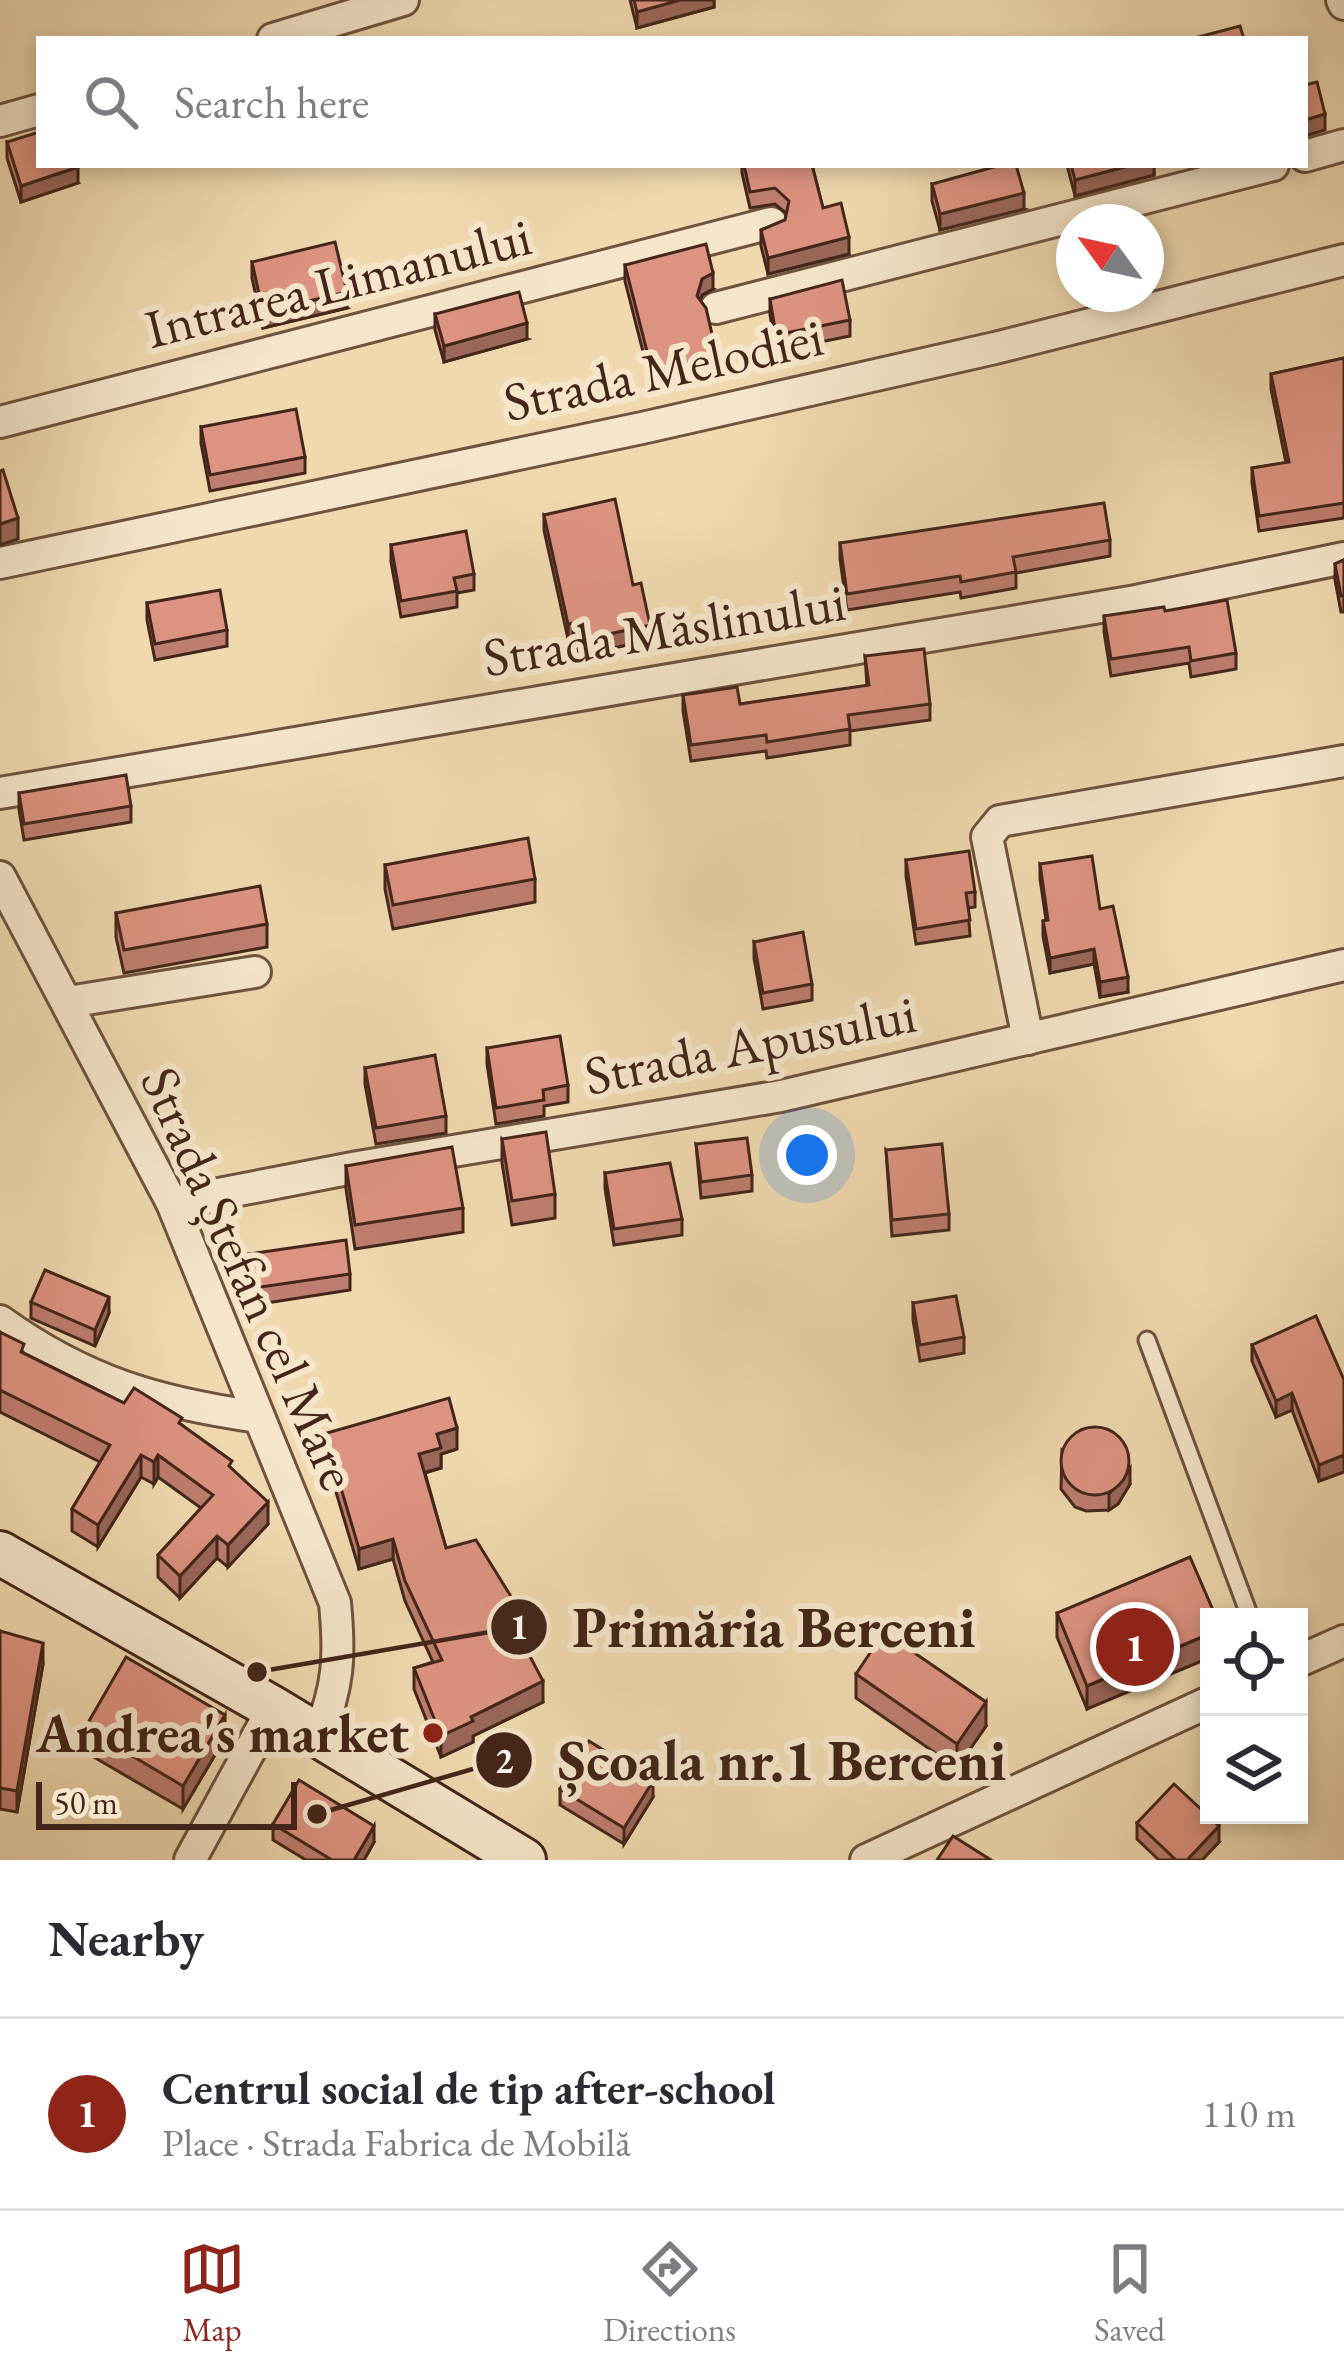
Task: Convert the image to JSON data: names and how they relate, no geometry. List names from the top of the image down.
{
  "streets": {
    "street": [
      "Intrarea Limanului",
      "Strada Melodiei",
      "Strada Măslinului",
      "Strada Apusului",
      "Strada Ștefan cel Mare"
    ]
  },
  "crossings": [
    ["Strada Apusului", "Strada Ștefan cel Mare"]
  ],
  "places": ["Primăria Berceni", "Andrea's market", "Școala nr.1 Berceni"],
  "scale_bar": "50 m",
  "north": "top left",
  "page": {
    "search": "Search here",
    "pins": "1",
    "scale": "50 m",
    "heading": "Nearby",
    "list": [
      {
        "mark": "1",
        "name": "Centrul social de tip after-school",
        "note": "Place · Strada Fabrica de Mobilă",
        "value": "110 m"
      }
    ],
    "nav": ["Map", "Directions", "Saved"]
  }
}
